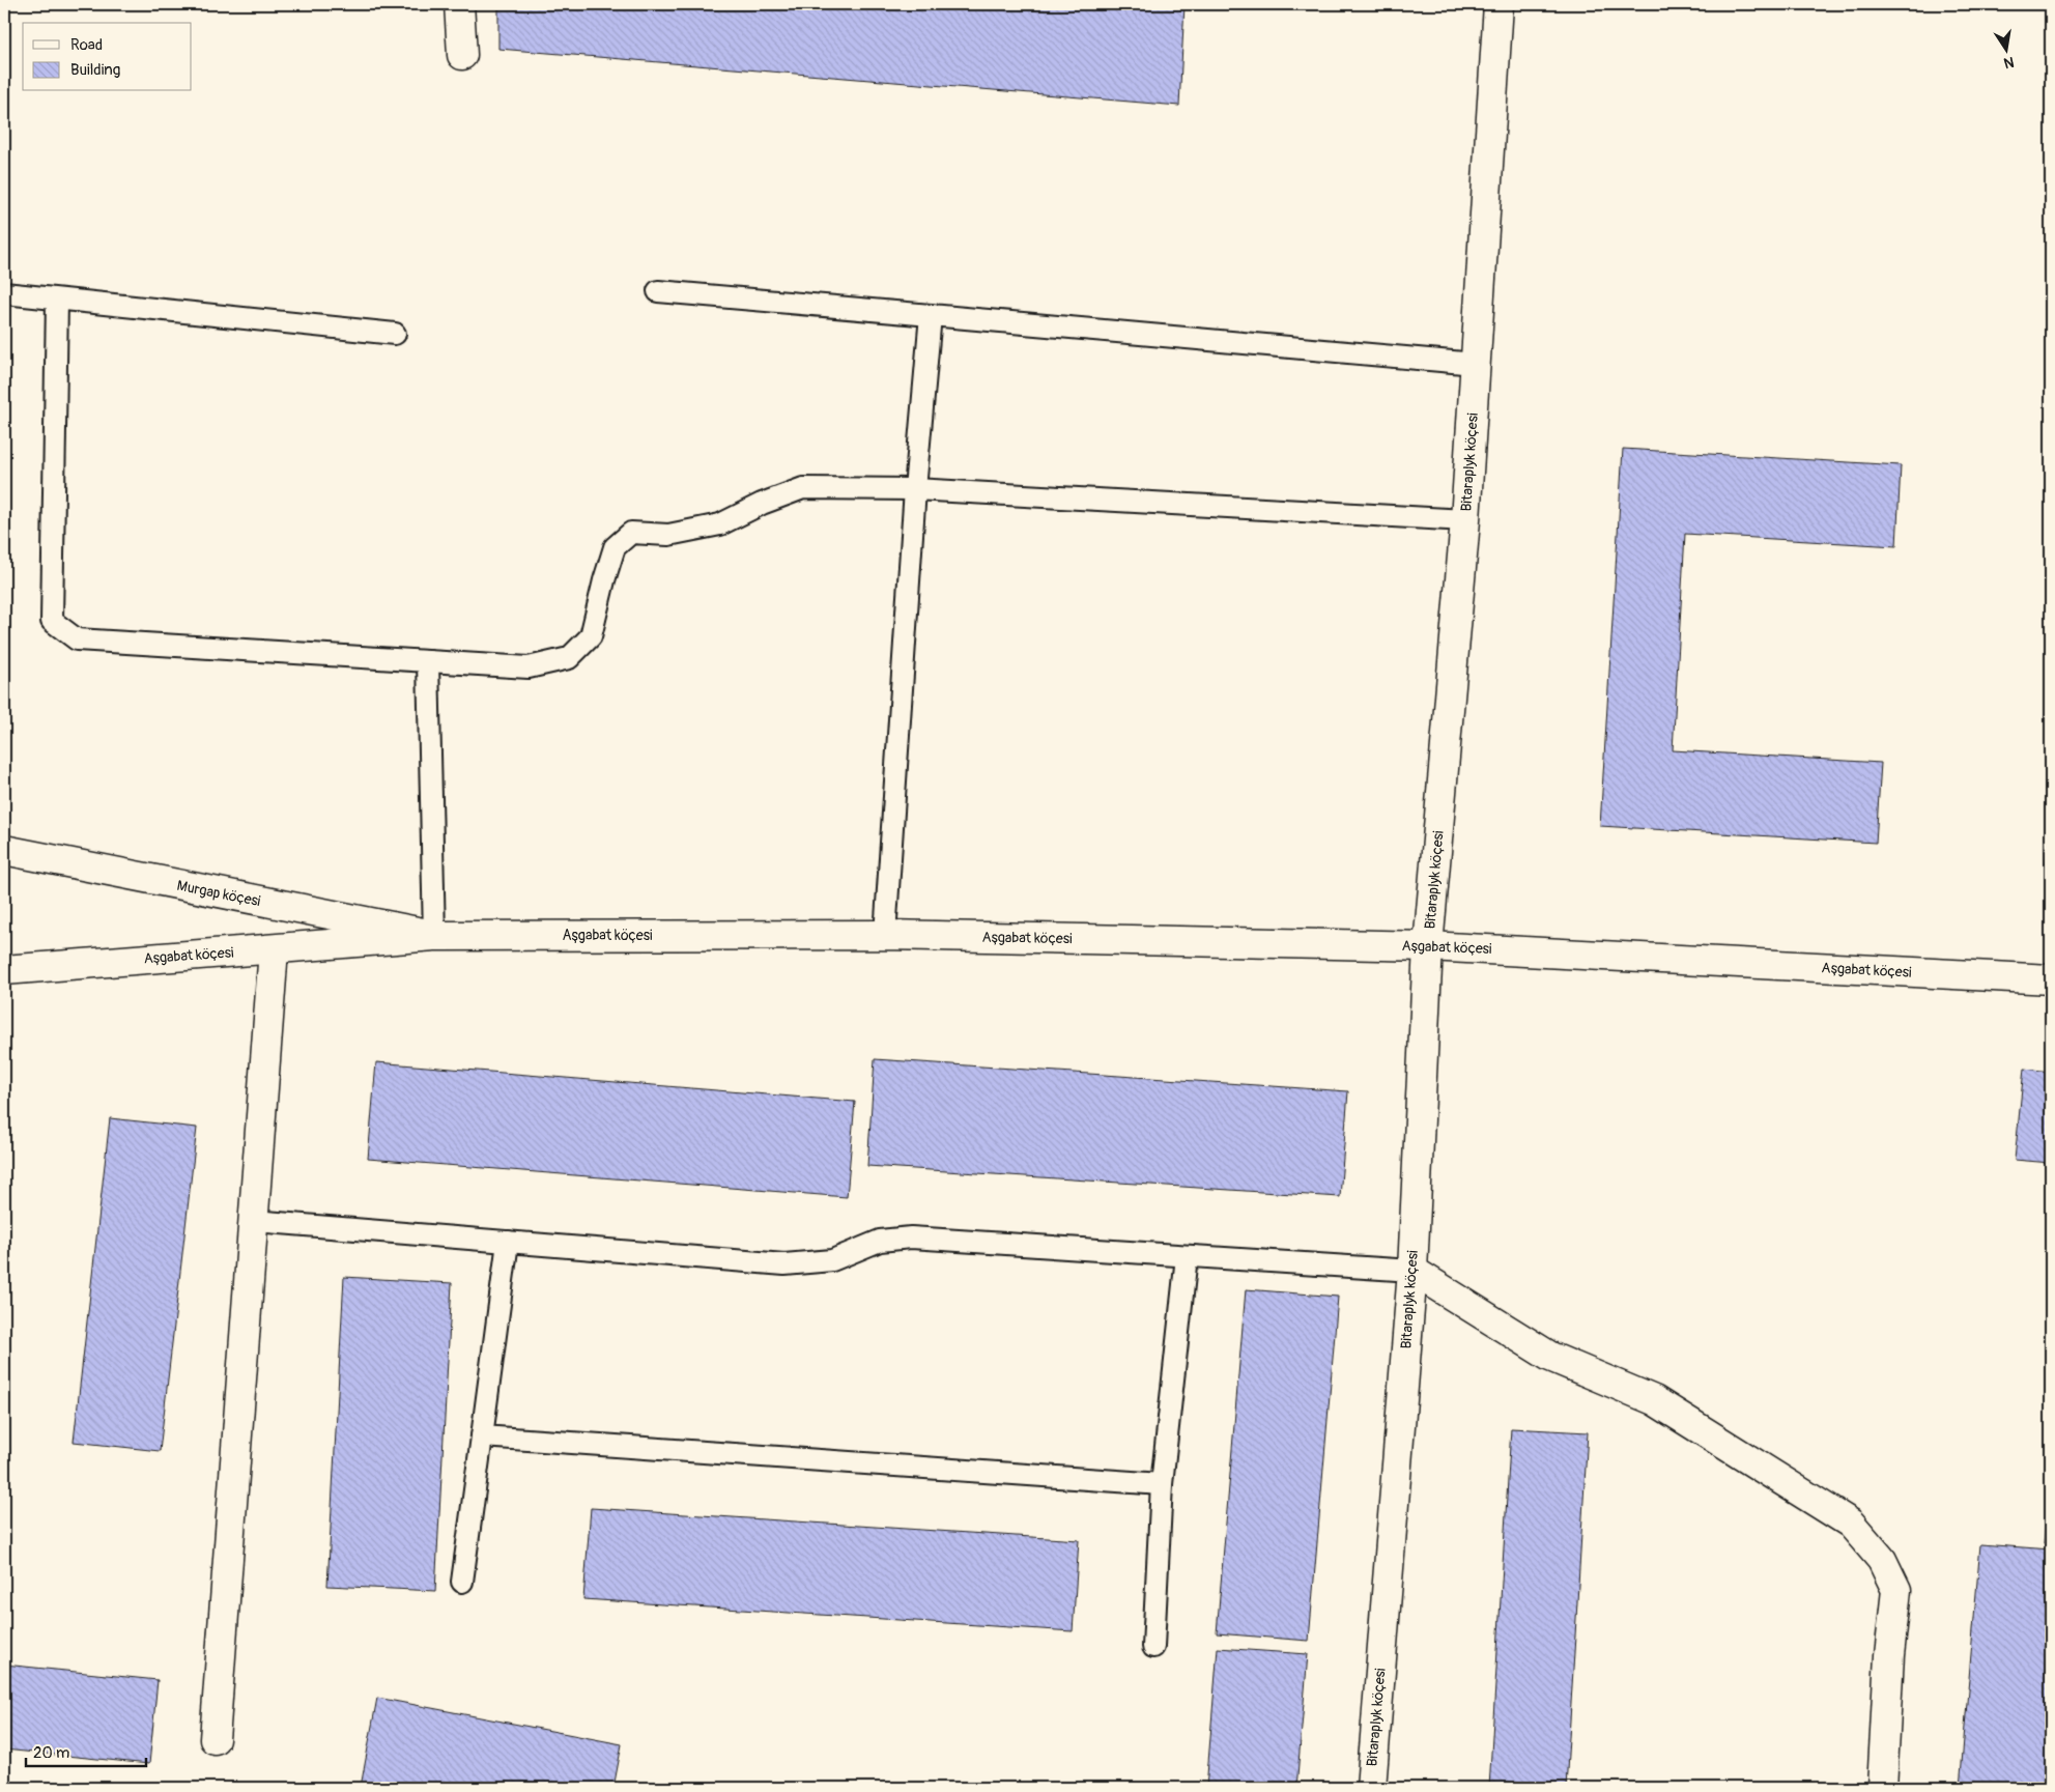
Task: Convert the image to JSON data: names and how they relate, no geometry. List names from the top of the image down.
{
  "streets": {
    "street": ["Bitaraplyk köçesi", "Murgap köçesi", "Aşgabat köçesi"]
  },
  "crossings": [
    ["Bitaraplyk köçesi", "Aşgabat köçesi"],
    ["Murgap köçesi", "Aşgabat köçesi"]
  ],
  "legend": ["Road", "Building"],
  "scale_bar": "20 m",
  "north": "bottom"
}
